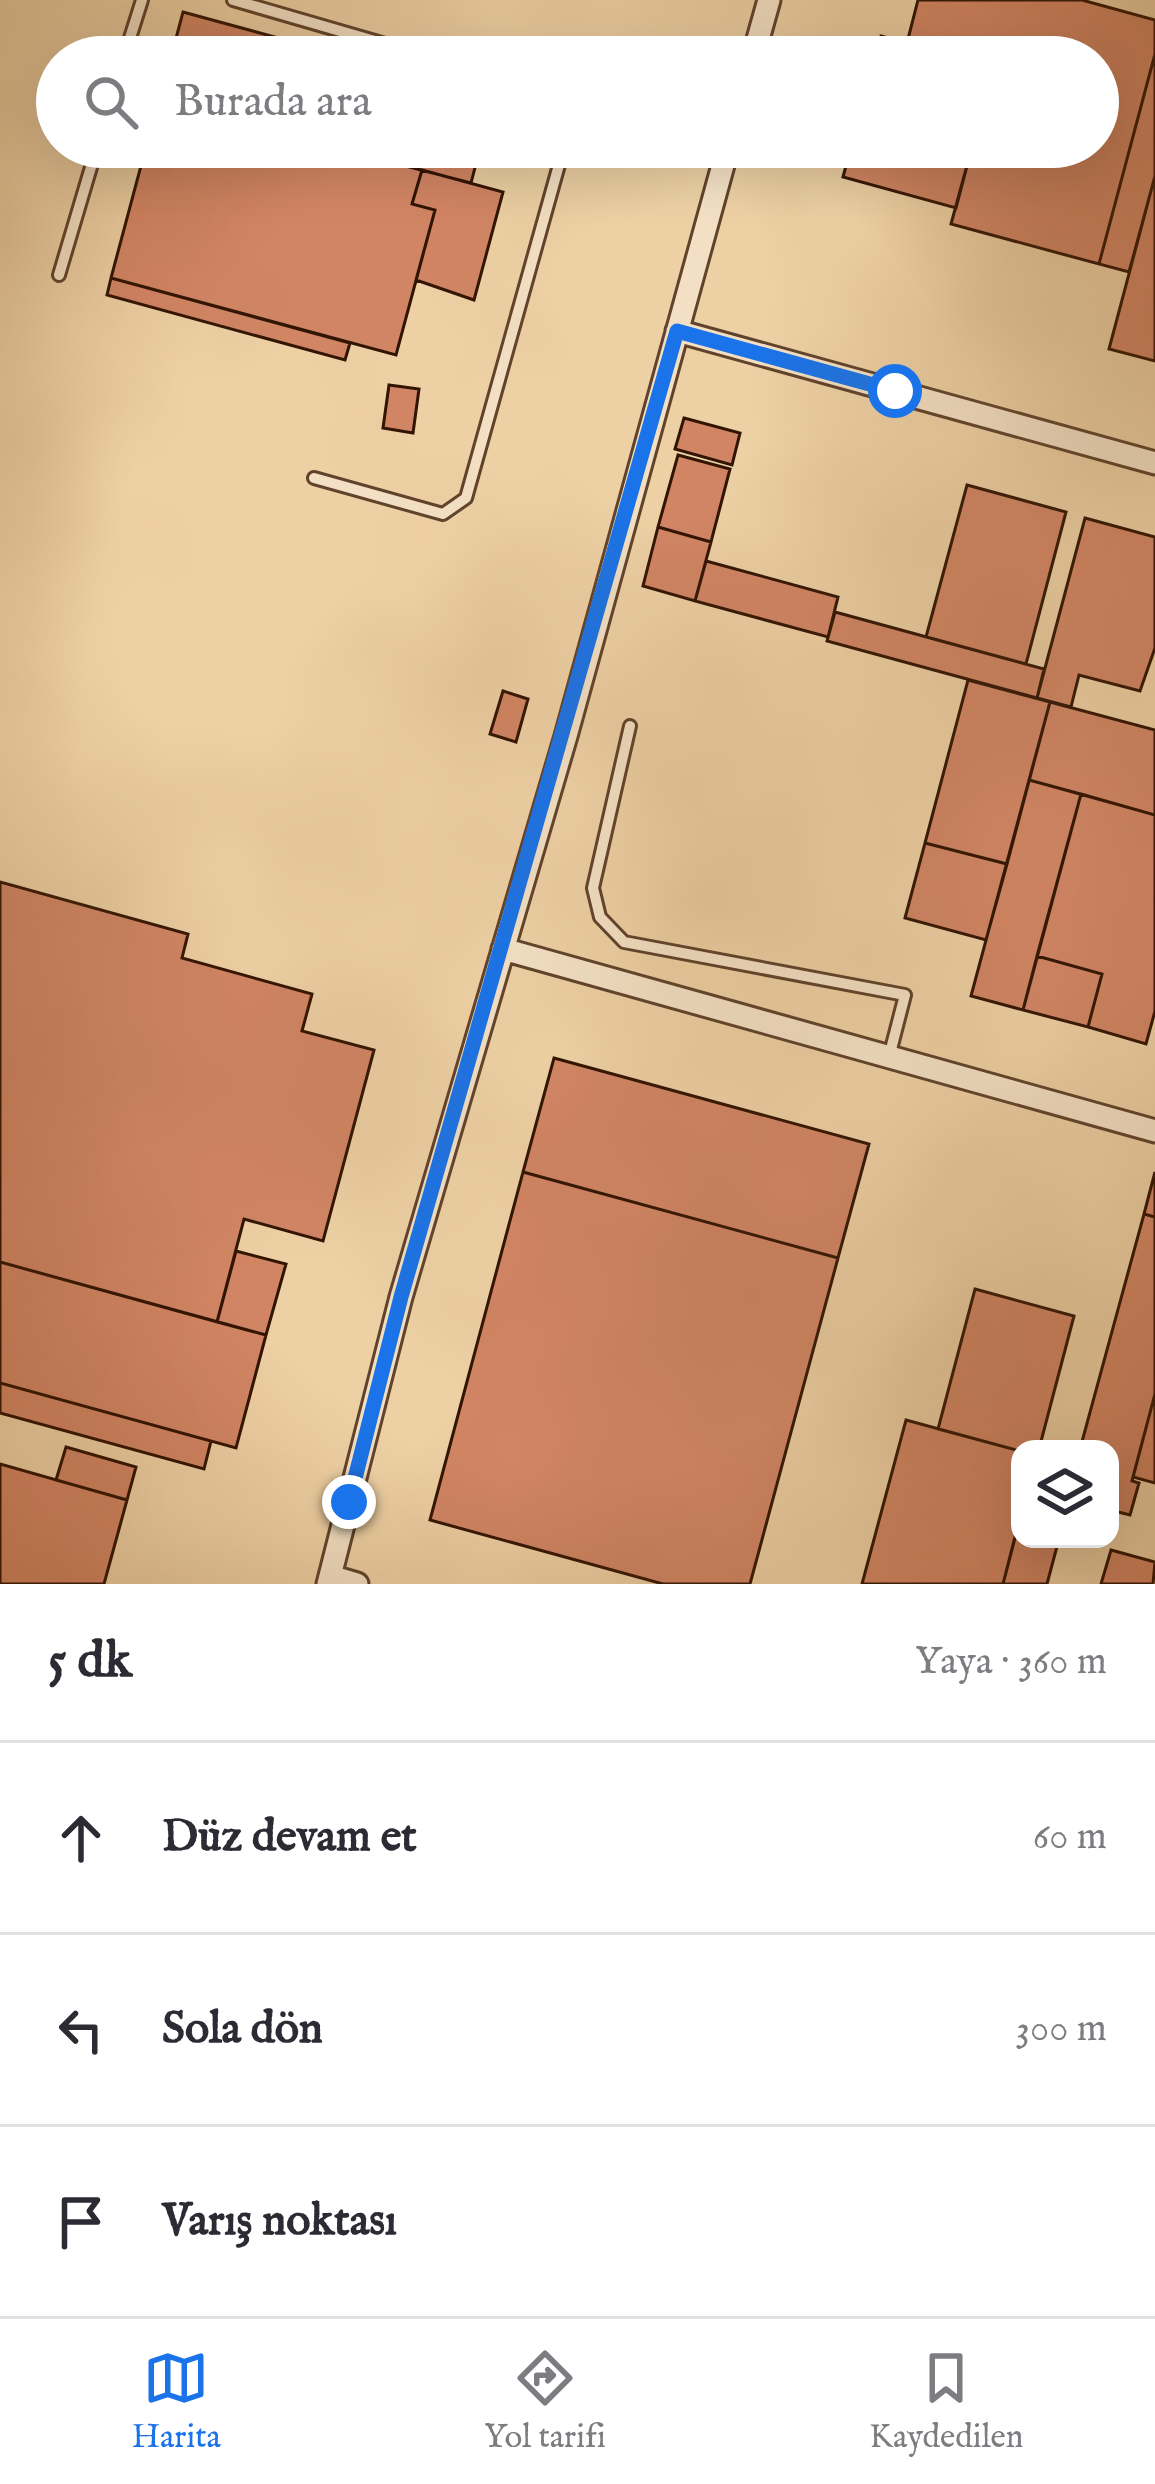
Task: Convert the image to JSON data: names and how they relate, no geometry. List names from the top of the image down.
{
  "page": {
    "search": "Burada ara",
    "heading": ["5 dk", "Yaya · 360 m"],
    "list": [
      ["Düz devam et", "60 m"],
      ["Sola dön", "300 m"],
      "Varış noktası"
    ],
    "nav": ["Harita", "Yol tarifi", "Kaydedilen"]
  }
}
